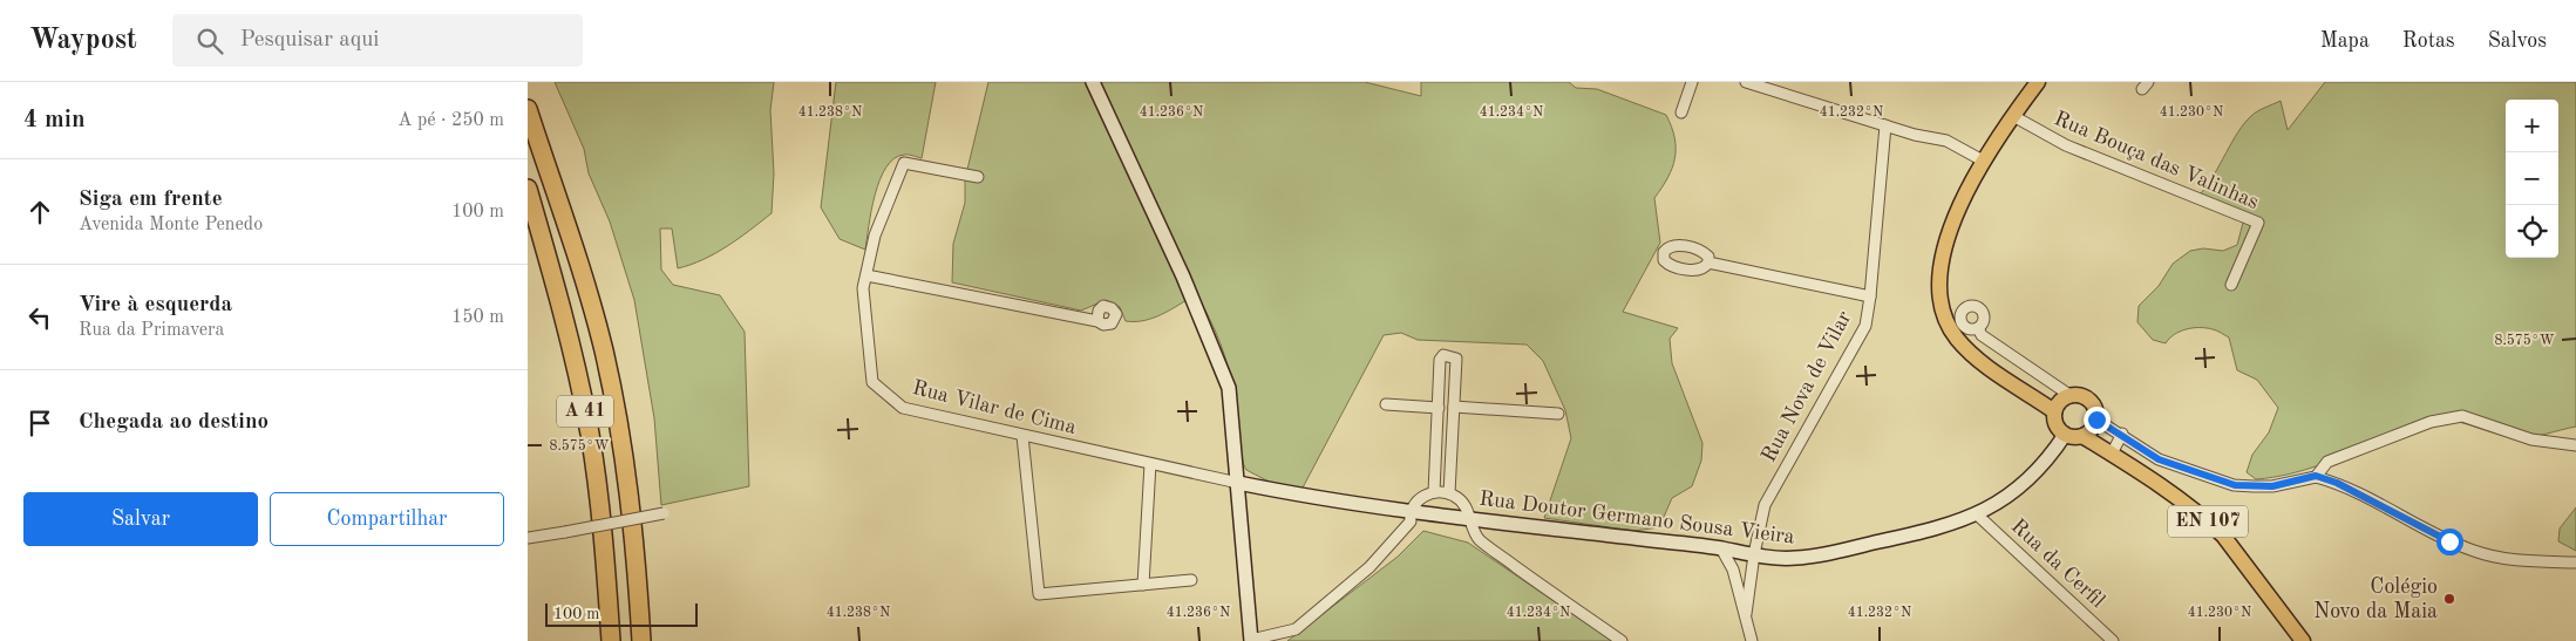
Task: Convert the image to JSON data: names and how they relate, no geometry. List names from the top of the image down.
{
  "streets": {
    "highway": ["A 41"],
    "main road": ["EN 107"],
    "street": [
      "Rua Bouça das Valinhas",
      "Rua Nova de Vilar",
      "Rua Vilar de Cima",
      "Rua Doutor Germano Sousa Vieira",
      "Rua da Cerfil"
    ]
  },
  "crossings": [
    ["Rua Nova de Vilar", "Rua Doutor Germano Sousa Vieira"],
    ["Rua Vilar de Cima", "Rua Doutor Germano Sousa Vieira"],
    ["Rua Doutor Germano Sousa Vieira", "EN 107"],
    ["Rua Doutor Germano Sousa Vieira", "Rua da Cerfil"]
  ],
  "places": ["Colégio Novo da Maia"],
  "scale_bar": "100 m",
  "page": {
    "header": "Waypost",
    "search": "Pesquisar aqui",
    "nav": ["Mapa", "Rotas", "Salvos"],
    "heading": ["4 min", "A pé · 250 m"],
    "map_buttons": ["+", "−"],
    "list": [
      ["Siga em frente", "Avenida Monte Penedo", "100 m"],
      ["Vire à esquerda", "Rua da Primavera", "150 m"],
      "Chegada ao destino"
    ],
    "buttons": ["Salvar", "Compartilhar"],
    "scale": "100 m"
  },
  "coordinates": [
    "41.238°N",
    "41.236°N",
    "41.234°N",
    "41.232°N",
    "41.230°N",
    "8.575°W"
  ]
}
